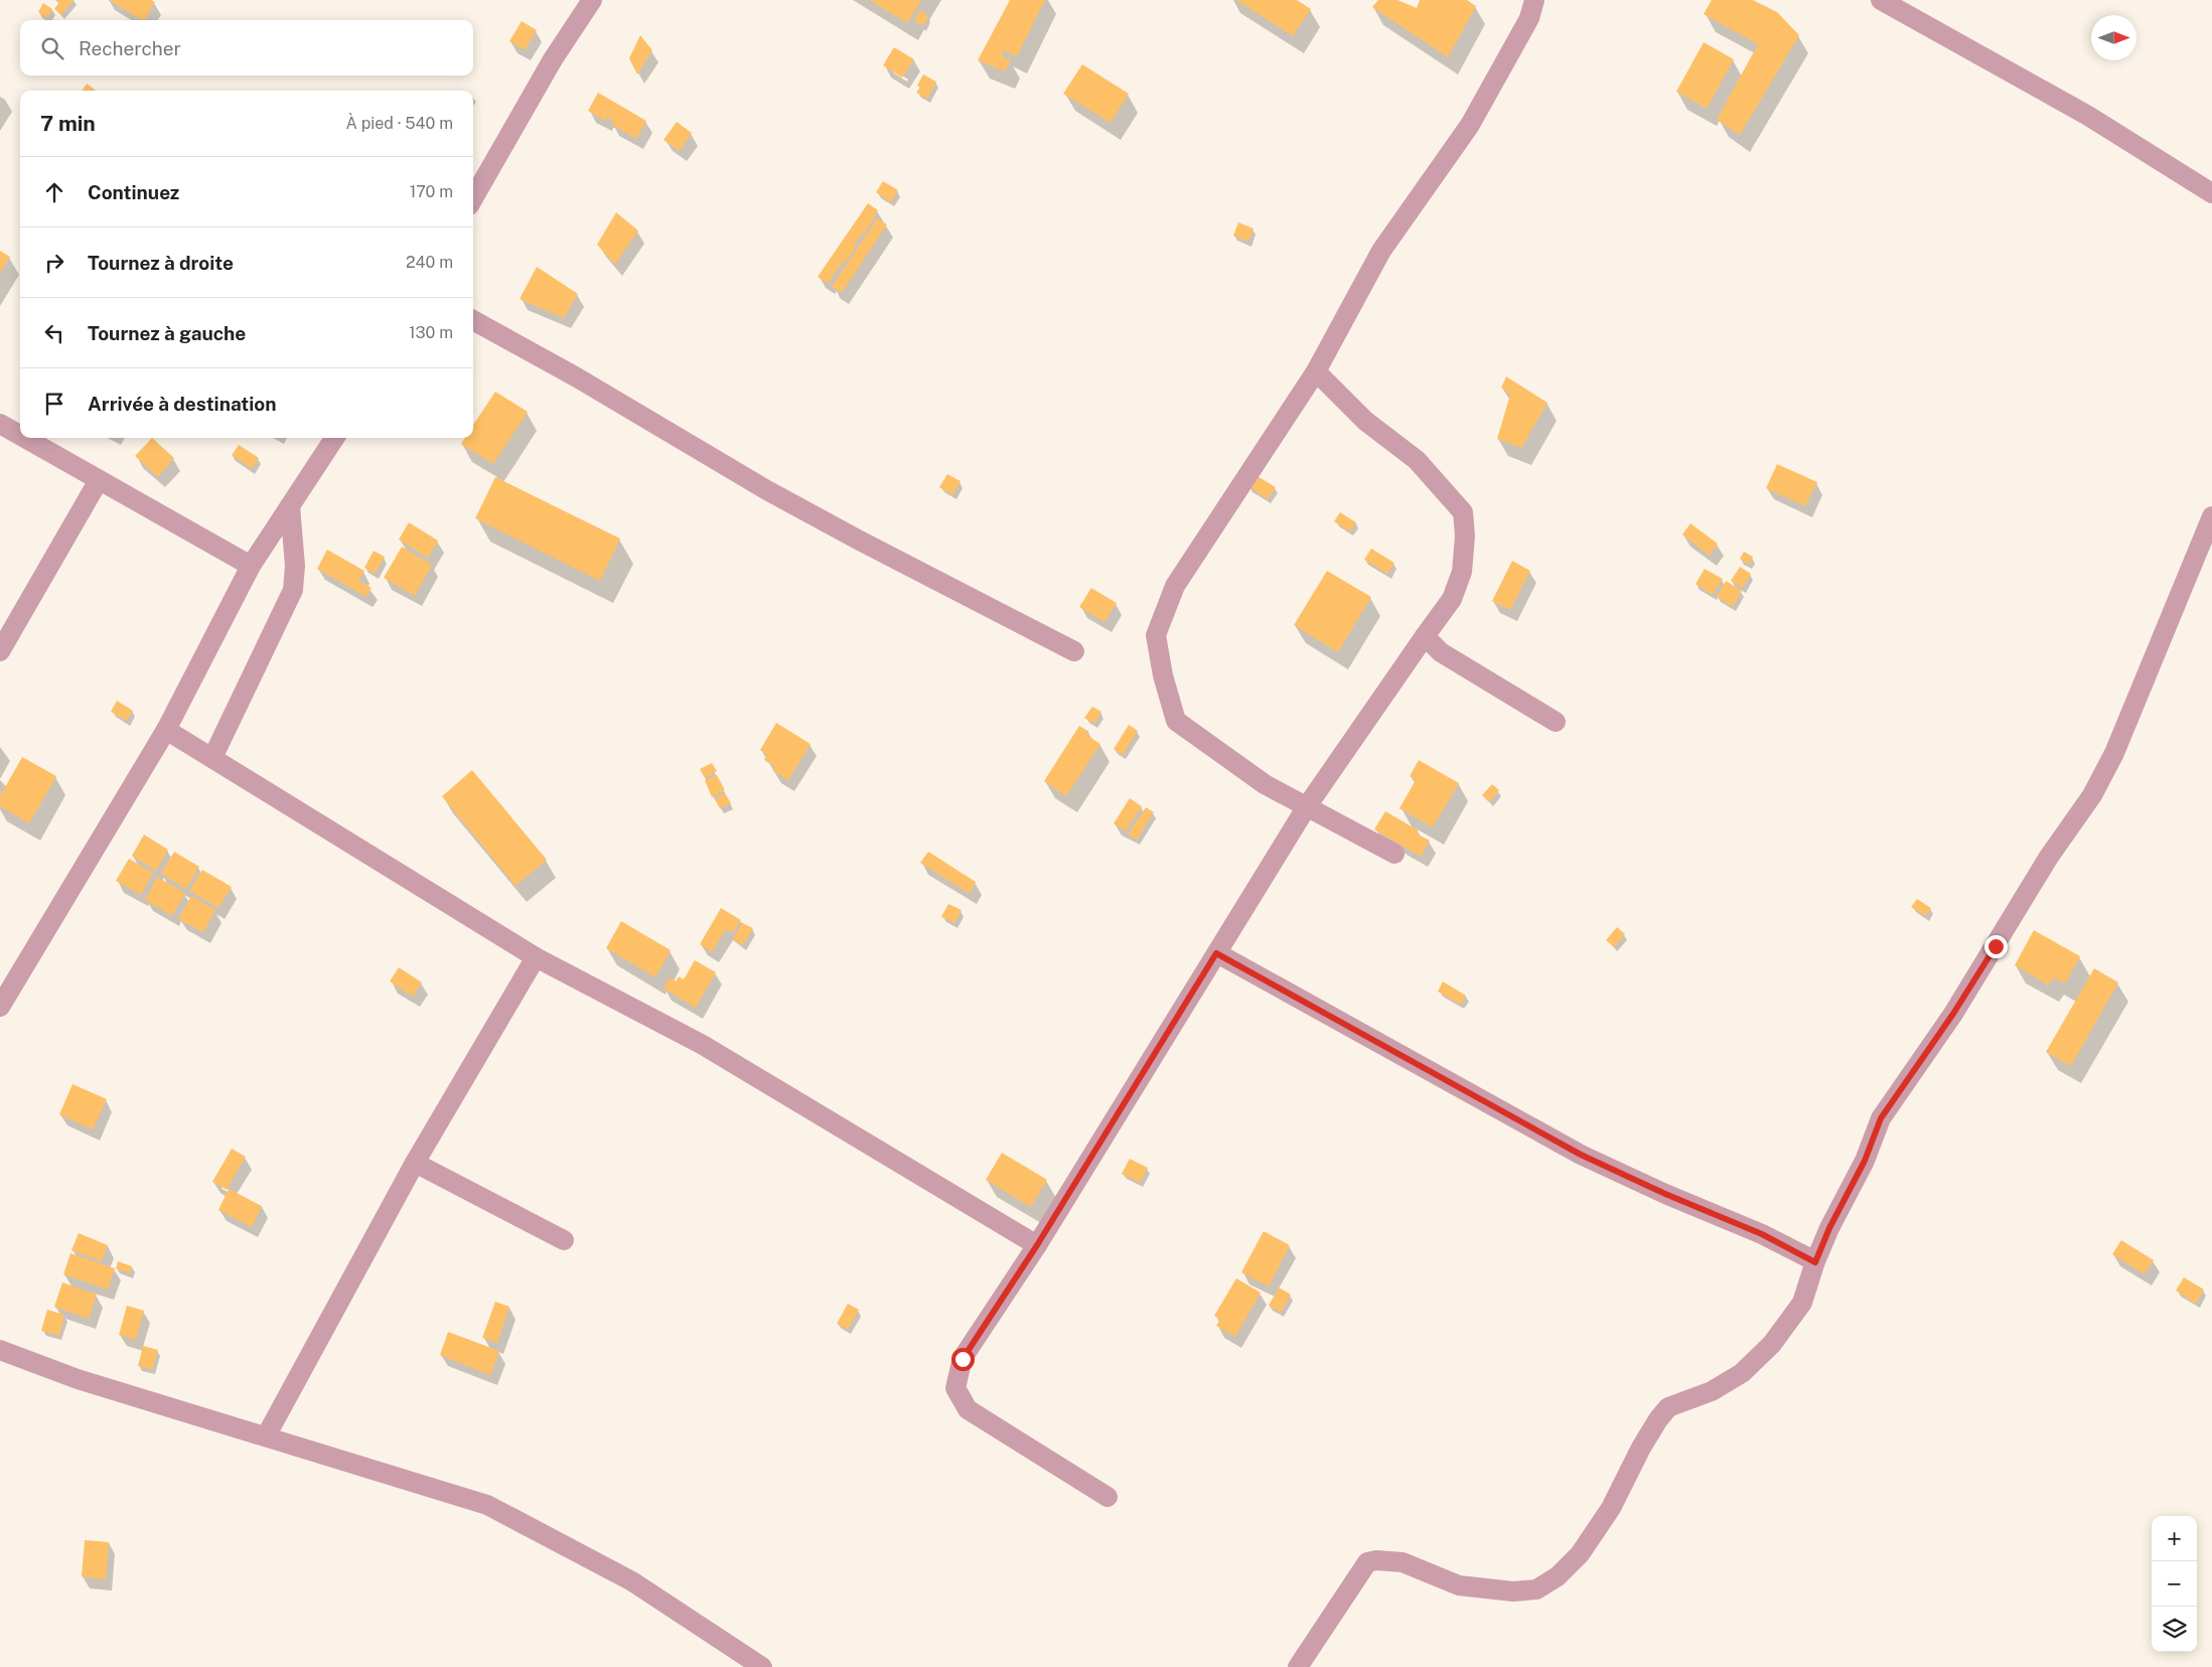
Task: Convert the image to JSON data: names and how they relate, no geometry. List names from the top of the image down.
{
  "north": "right",
  "page": {
    "search": "Rechercher",
    "heading": ["7 min", "À pied · 540 m"],
    "list": [
      ["Continuez", "170 m"],
      ["Tournez à droite", "240 m"],
      ["Tournez à gauche", "130 m"],
      "Arrivée à destination"
    ],
    "map_buttons": ["+", "−"]
  }
}
